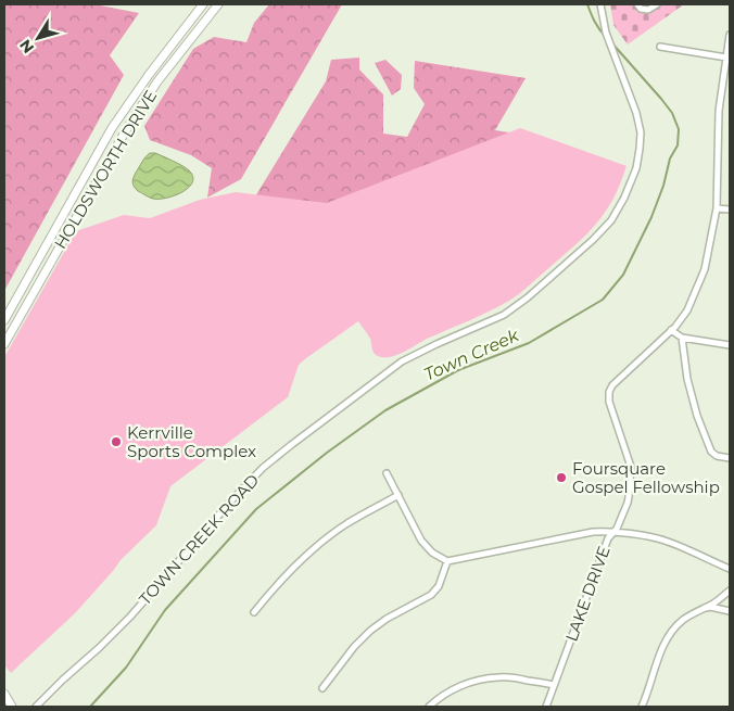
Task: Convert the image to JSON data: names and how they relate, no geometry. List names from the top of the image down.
{
  "streets": {
    "main road": ["HOLDSWORTH DRIVE"],
    "street": ["TOWN CREEK ROAD", "LAKE DRIVE"]
  },
  "water": ["Town Creek"],
  "places": ["Kerrville Sports Complex", "Foursquare Gospel Fellowship"],
  "north": "bottom left"
}
